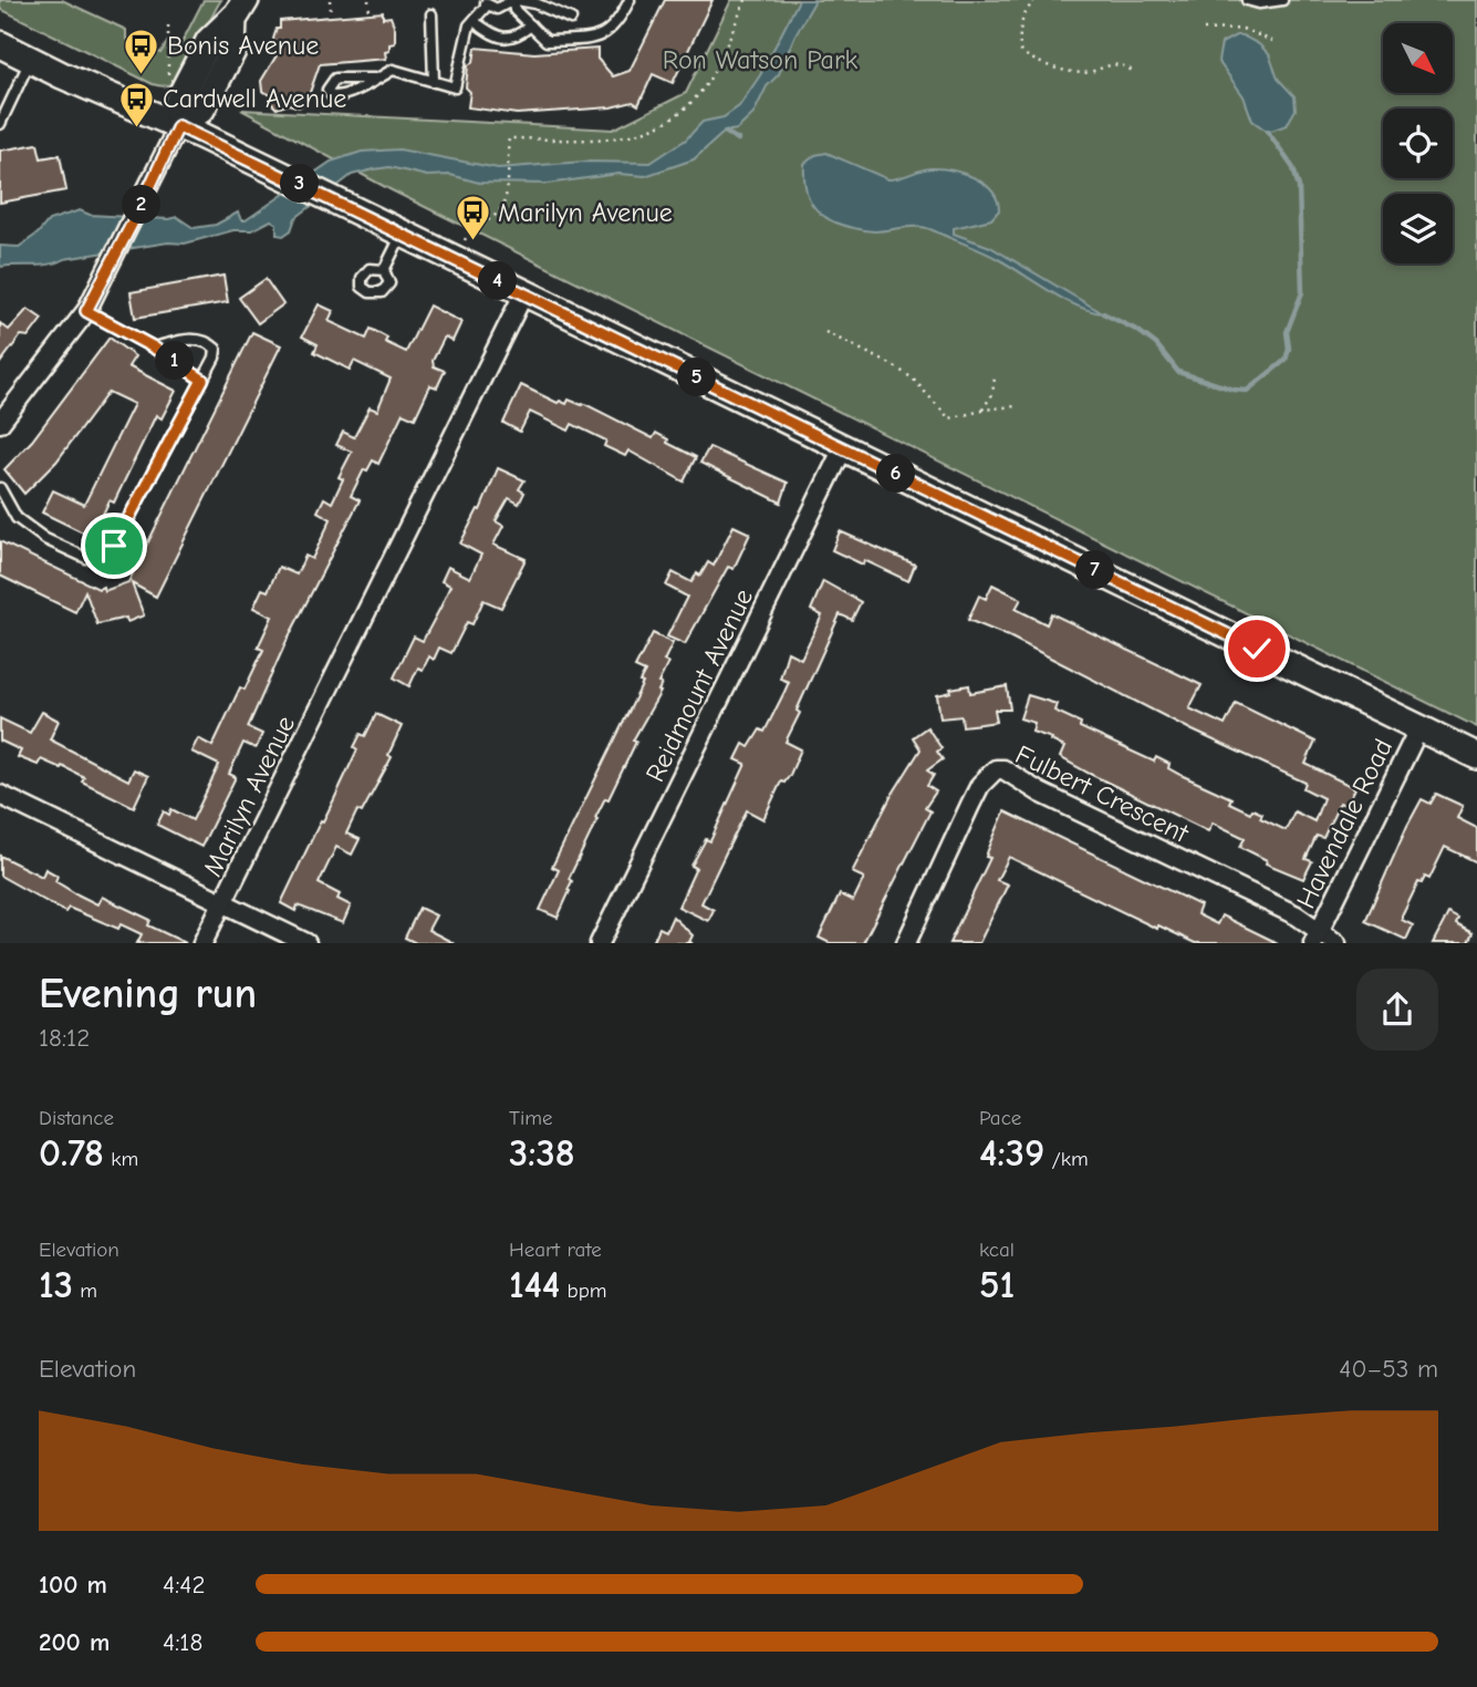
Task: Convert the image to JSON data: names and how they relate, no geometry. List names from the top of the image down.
{
  "streets": {
    "street": [
      "Reidmount Avenue",
      "Fulbert Crescent",
      "Marilyn Avenue",
      "Havendale Road"
    ]
  },
  "crossings": [
    ["Fulbert Crescent", "Havendale Road"]
  ],
  "parks": ["Ron Watson Park"],
  "places": {
    "bus stop": ["Bonis Avenue", "Cardwell Avenue", "Marilyn Avenue"]
  },
  "north": "bottom right",
  "page": {
    "pins": [
      "3",
      "2",
      "4",
      "1",
      "5",
      "6",
      "7"
    ],
    "heading": ["Evening run", "18:12"],
    "stats": [
      ["Distance", "0.78 km"],
      ["Time", "3:38"],
      ["Pace", "4:39 /km"],
      ["Elevation", "13 m"],
      ["Heart rate", "144 bpm"],
      ["kcal", "51"]
    ],
    "chart": ["Elevation", "40–53 m"],
    "list": [
      {
        "name": "100 m",
        "note": "4:42"
      },
      {
        "name": "200 m",
        "note": "4:18"
      }
    ]
  }
}
